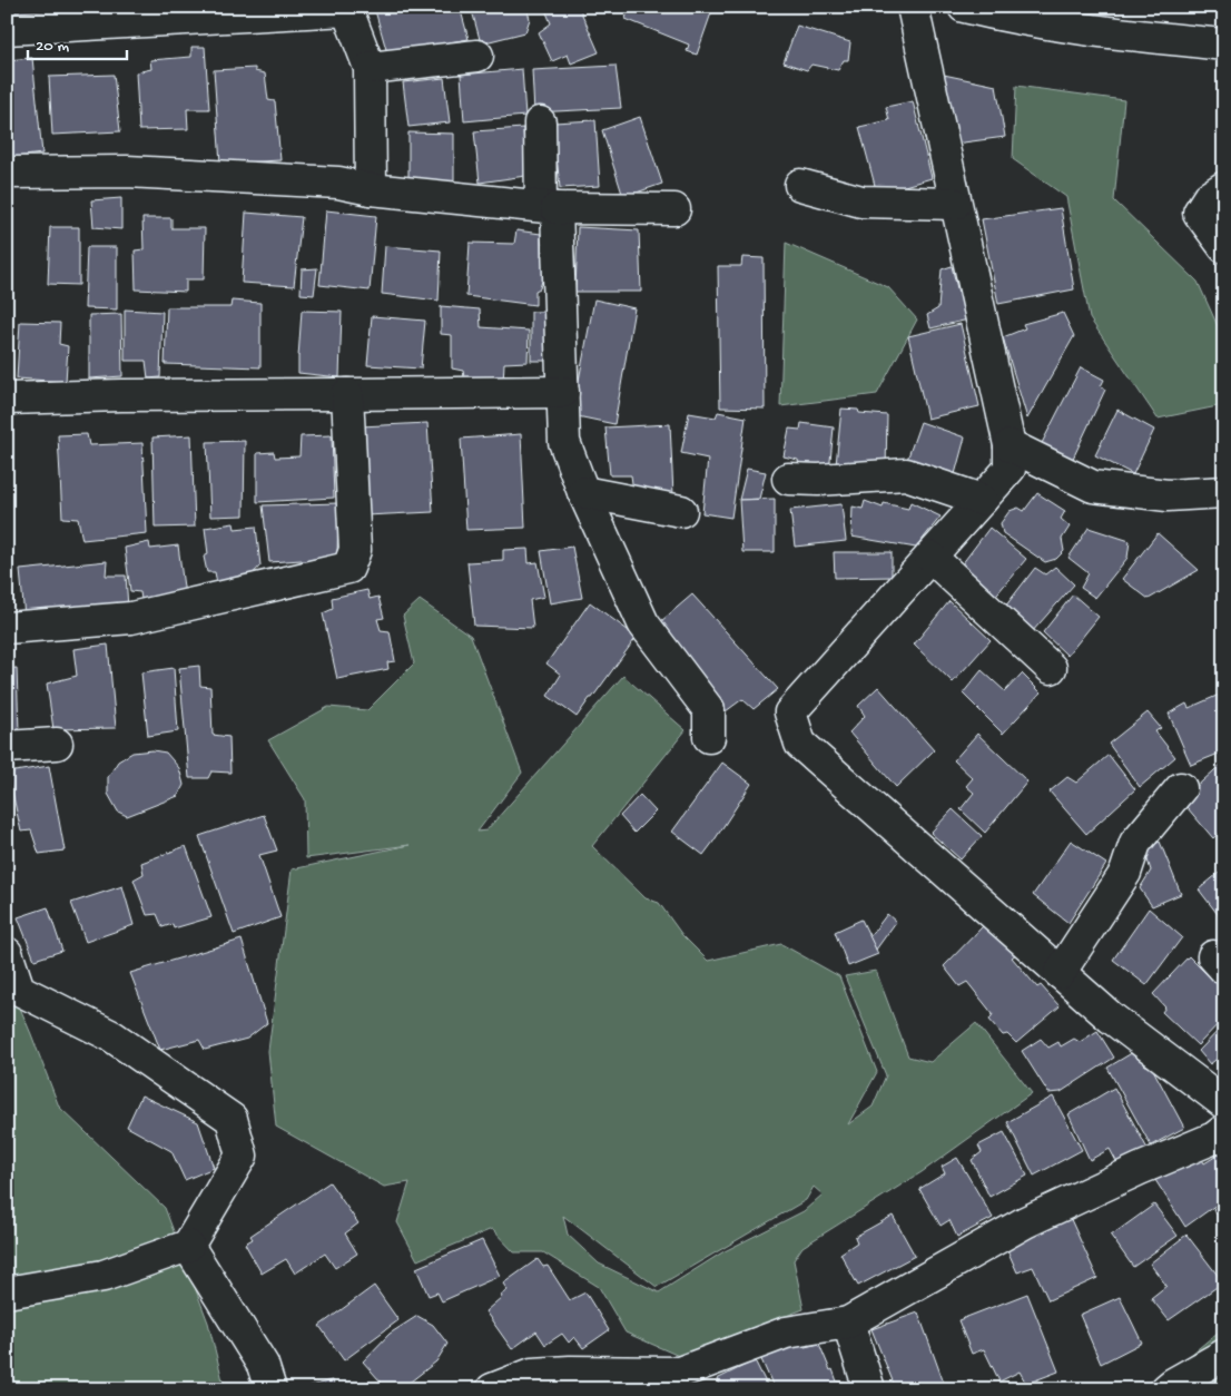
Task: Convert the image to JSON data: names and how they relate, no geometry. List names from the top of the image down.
{
  "scale_bar": "20 m"
}
